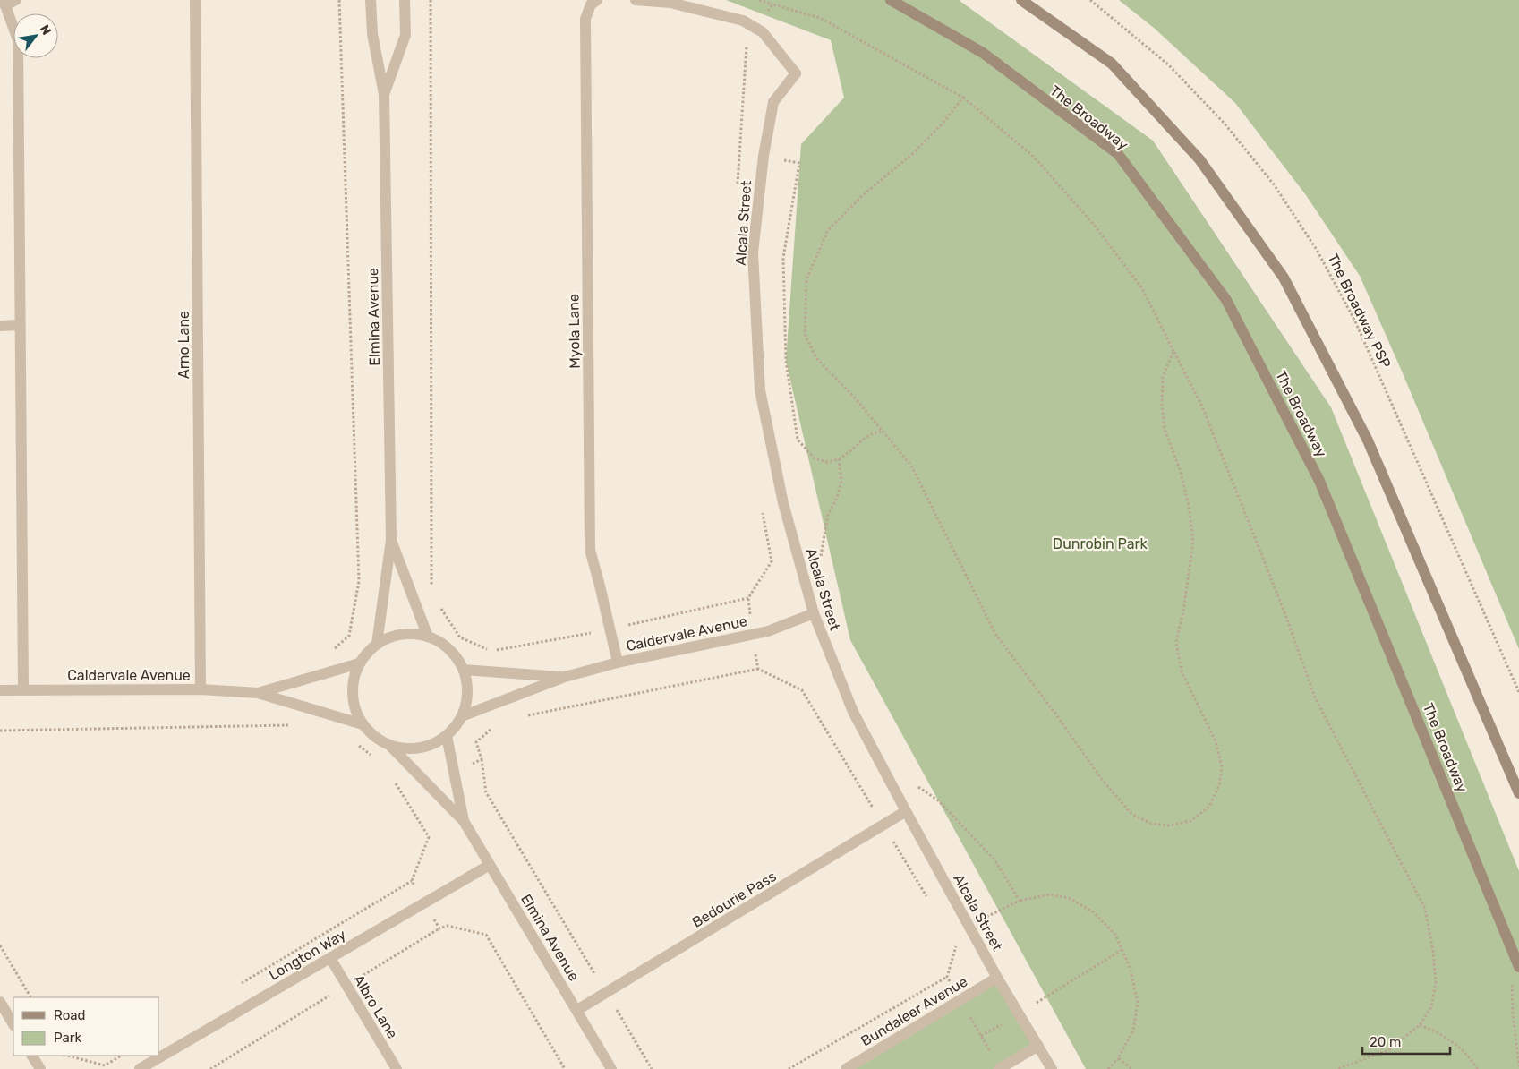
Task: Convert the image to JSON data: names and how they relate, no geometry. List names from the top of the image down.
{
  "streets": {
    "main road": ["The Broadway"],
    "street": [
      "Alcala Street",
      "Elmina Avenue",
      "Myola Lane",
      "Arno Lane",
      "Caldervale Avenue",
      "Bedourie Pass",
      "Longton Way",
      "Albro Lane",
      "Bundaleer Avenue"
    ],
    "path": ["The Broadway PSP"]
  },
  "crossings": [
    ["Alcala Street", "Caldervale Avenue"],
    ["Alcala Street", "Bedourie Pass"],
    ["Alcala Street", "Bundaleer Avenue"],
    ["Elmina Avenue", "Caldervale Avenue"],
    ["Elmina Avenue", "Bedourie Pass"],
    ["Elmina Avenue", "Longton Way"],
    ["Myola Lane", "Caldervale Avenue"],
    ["Arno Lane", "Caldervale Avenue"],
    ["Longton Way", "Albro Lane"]
  ],
  "parks": ["Dunrobin Park"],
  "legend": ["Road", "Park"],
  "scale_bar": "20 m",
  "north": "top right"
}
